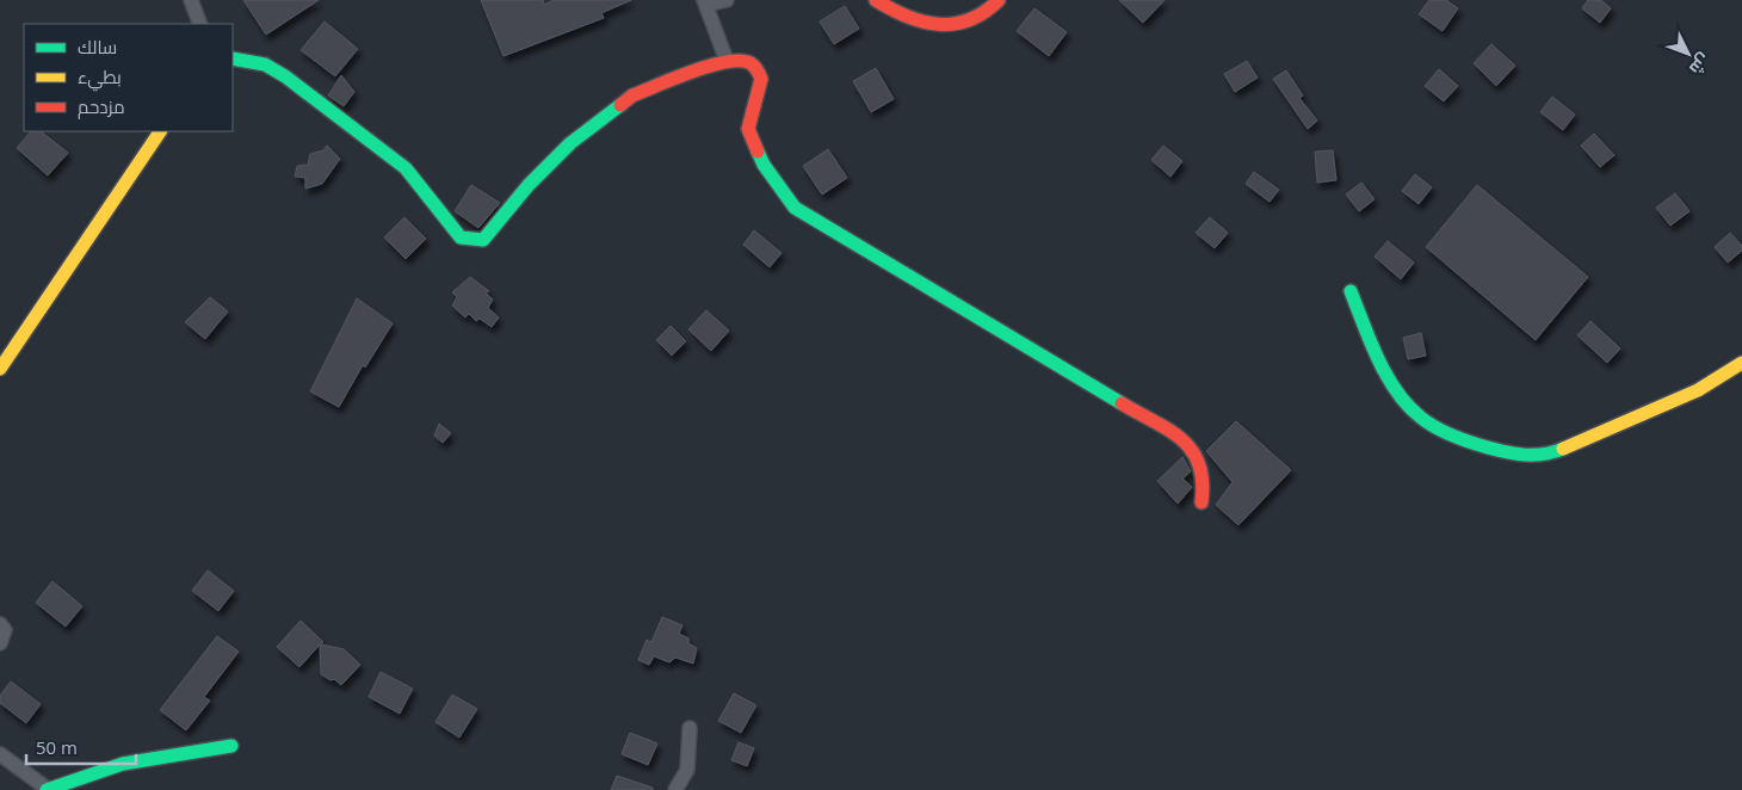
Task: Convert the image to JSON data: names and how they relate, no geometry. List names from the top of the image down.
{
  "legend": ["سالك", "بطيء", "مزدحم"],
  "scale_bar": "50 m",
  "north": "bottom right"
}
